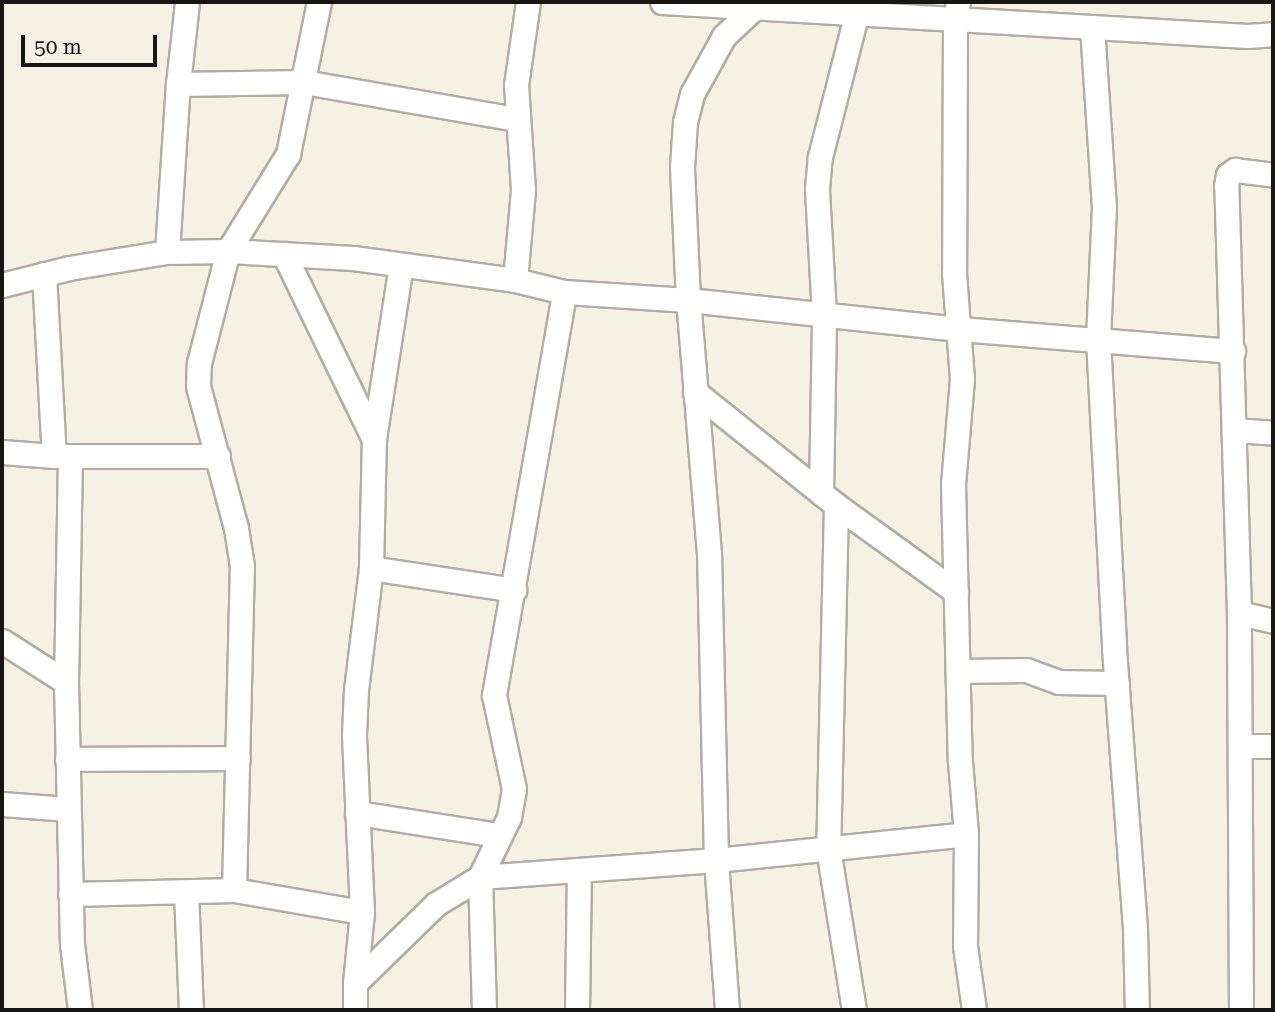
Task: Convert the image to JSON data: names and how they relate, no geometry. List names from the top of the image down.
{
  "scale_bar": "50 m"
}
